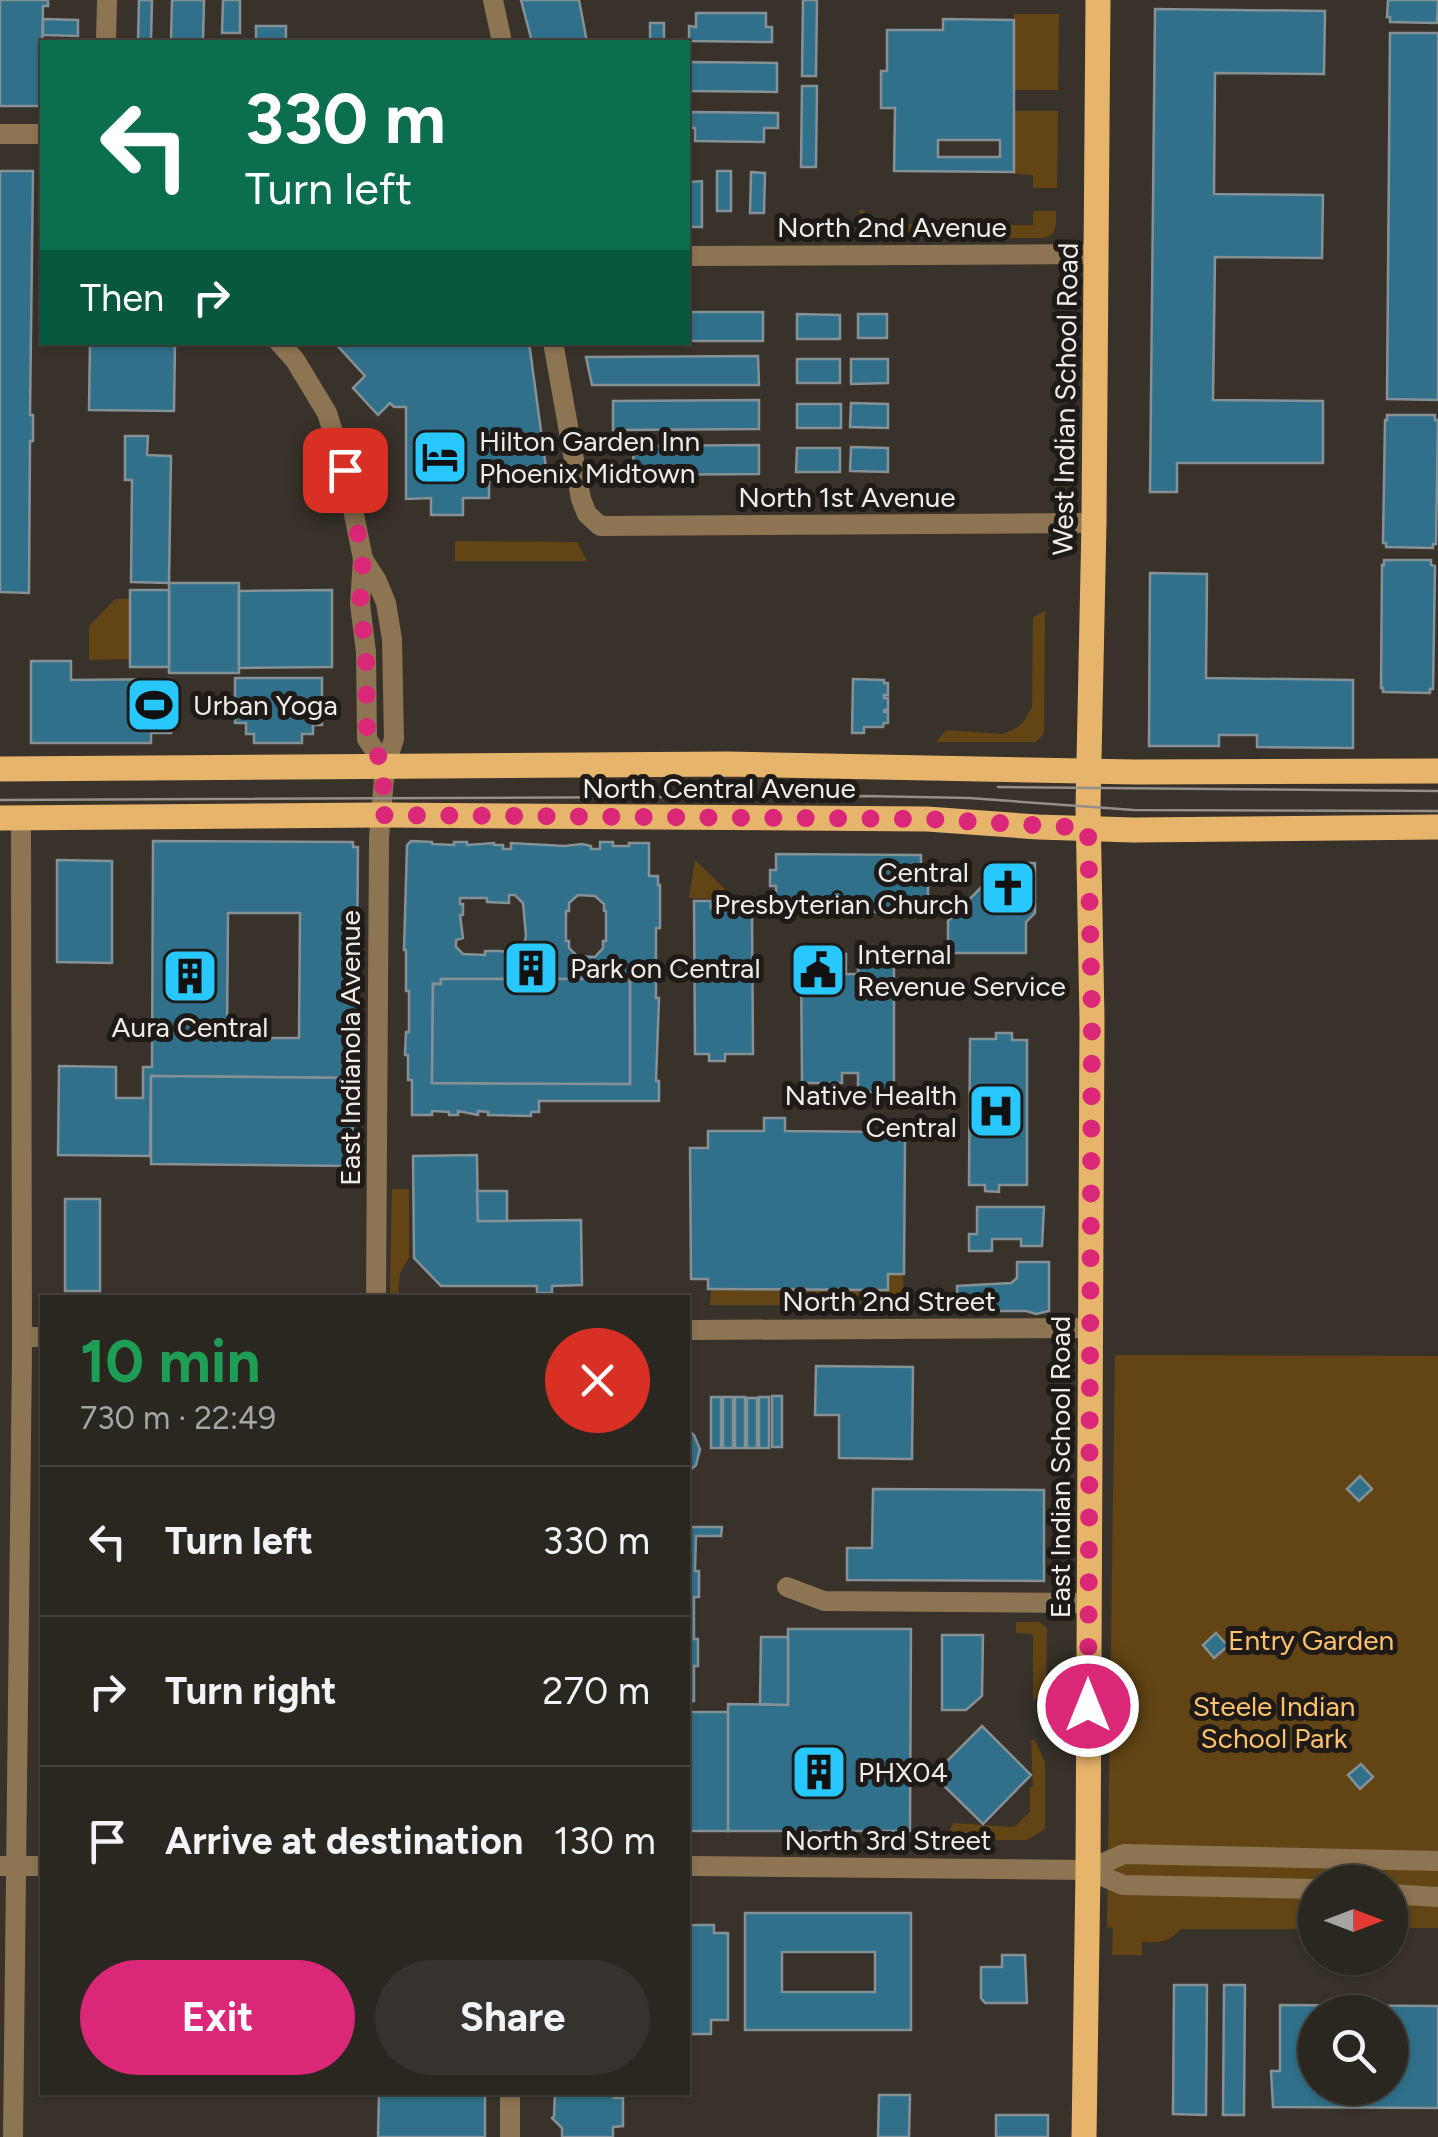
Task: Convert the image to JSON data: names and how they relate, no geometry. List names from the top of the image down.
{
  "streets": {
    "main road": ["West Indian School Road", "North Central Avenue", "East Indian School Road"],
    "street": [
      "North 2nd Avenue",
      "North 1st Avenue",
      "East Indianola Avenue",
      "North 2nd Street",
      "North 3rd Street"
    ]
  },
  "crossings": [
    ["North 2nd Avenue", "West Indian School Road"],
    ["West Indian School Road", "North 1st Avenue"],
    ["West Indian School Road", "North Central Avenue"],
    ["West Indian School Road", "East Indian School Road"],
    ["North Central Avenue", "East Indianola Avenue"],
    ["North Central Avenue", "East Indian School Road"],
    ["North 2nd Street", "East Indian School Road"],
    ["East Indian School Road", "North 3rd Street"]
  ],
  "parks": ["Entry Garden", "Steele Indian School Park"],
  "places": {
    "hotel": ["Hilton Garden Inn Phoenix Midtown"],
    "sports": ["Urban Yoga"],
    "church": ["Central Presbyterian Church"],
    "building": ["Park on Central", "Aura Central", "PHX04"],
    "public building": ["Internal Revenue Service"],
    "hospital": ["Native Health Central"]
  },
  "north": "right",
  "page": {
    "turn": ["330 m", "Turn left"],
    "then": "Then",
    "heading": ["10 min", "730 m · 22:49"],
    "list": [
      {
        "name": "Turn left",
        "value": "330 m"
      },
      {
        "name": "Turn right",
        "value": "270 m"
      },
      {
        "name": "Arrive at destination",
        "value": "130 m"
      }
    ],
    "buttons": ["Exit", "Share"]
  }
}
